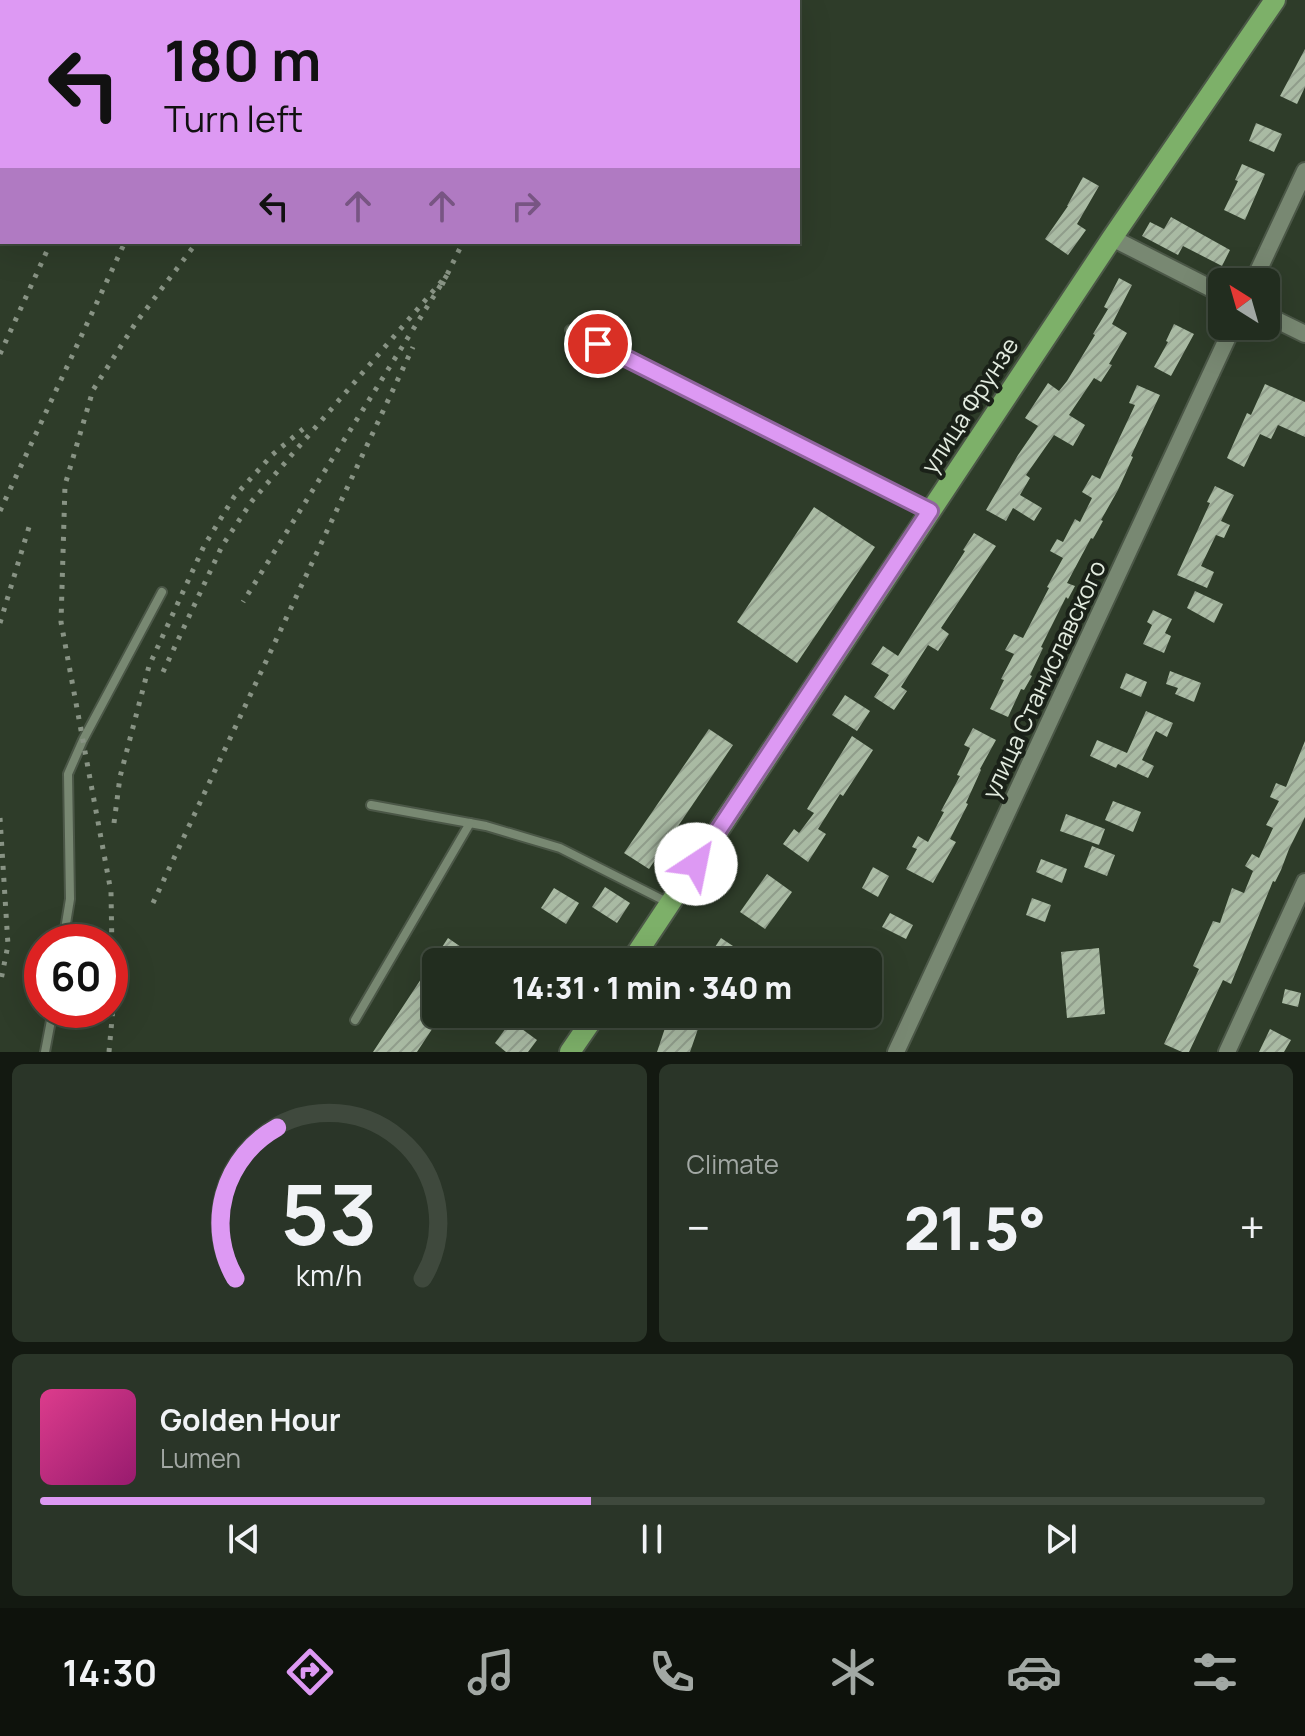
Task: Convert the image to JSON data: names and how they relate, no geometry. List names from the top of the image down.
{
  "streets": {
    "main road": ["улица Фрунзе"],
    "street": ["улица Станиславского"]
  },
  "north": "top left",
  "page": {
    "turn": ["180 m", "Turn left"],
    "limit": "60",
    "trip": "14:31 · 1 min · 340 m",
    "tile": "Climate",
    "heat": ["−", "21.5°", "+"],
    "song": ["Golden Hour", "Lumen"],
    "tabs": "14:30",
    "gauge": ["53", "km/h"]
  }
}
